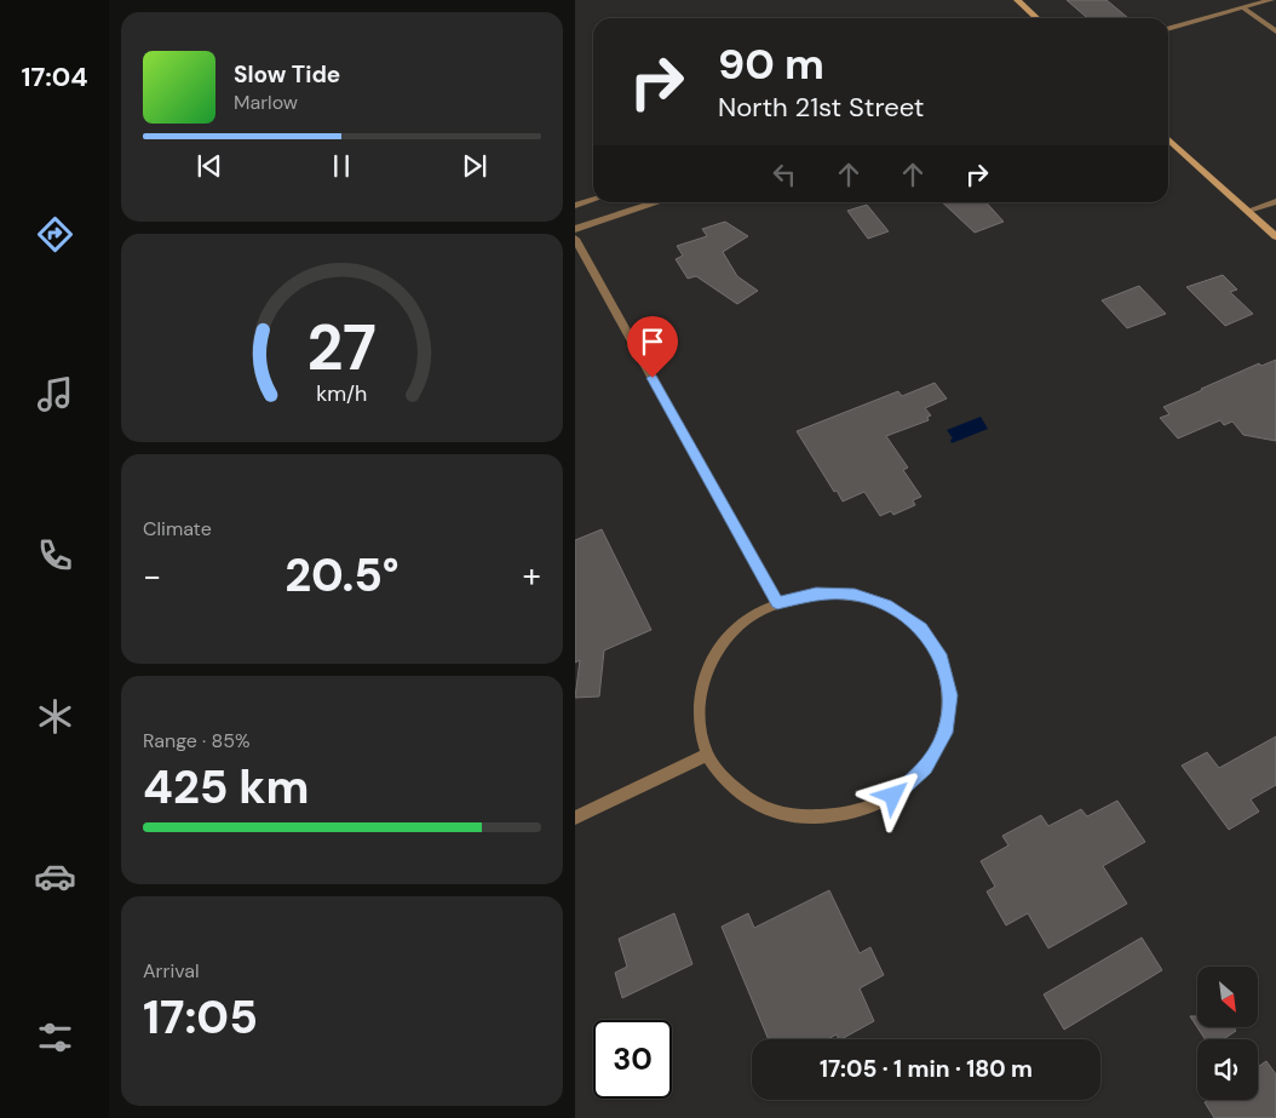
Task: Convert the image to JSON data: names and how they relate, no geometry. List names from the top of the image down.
{
  "north": "bottom right",
  "page": {
    "tabs": "17:04",
    "turn": ["90 m", "North 21st Street"],
    "song": ["Slow Tide", "Marlow"],
    "tile": [
      "Climate",
      ["Range · 85%", "425 km"],
      ["Arrival", "17:05"]
    ],
    "heat": ["−", "20.5°", "+"],
    "limit": "30",
    "trip": "17:05 · 1 min · 180 m",
    "gauge": ["27", "km/h"]
  }
}
